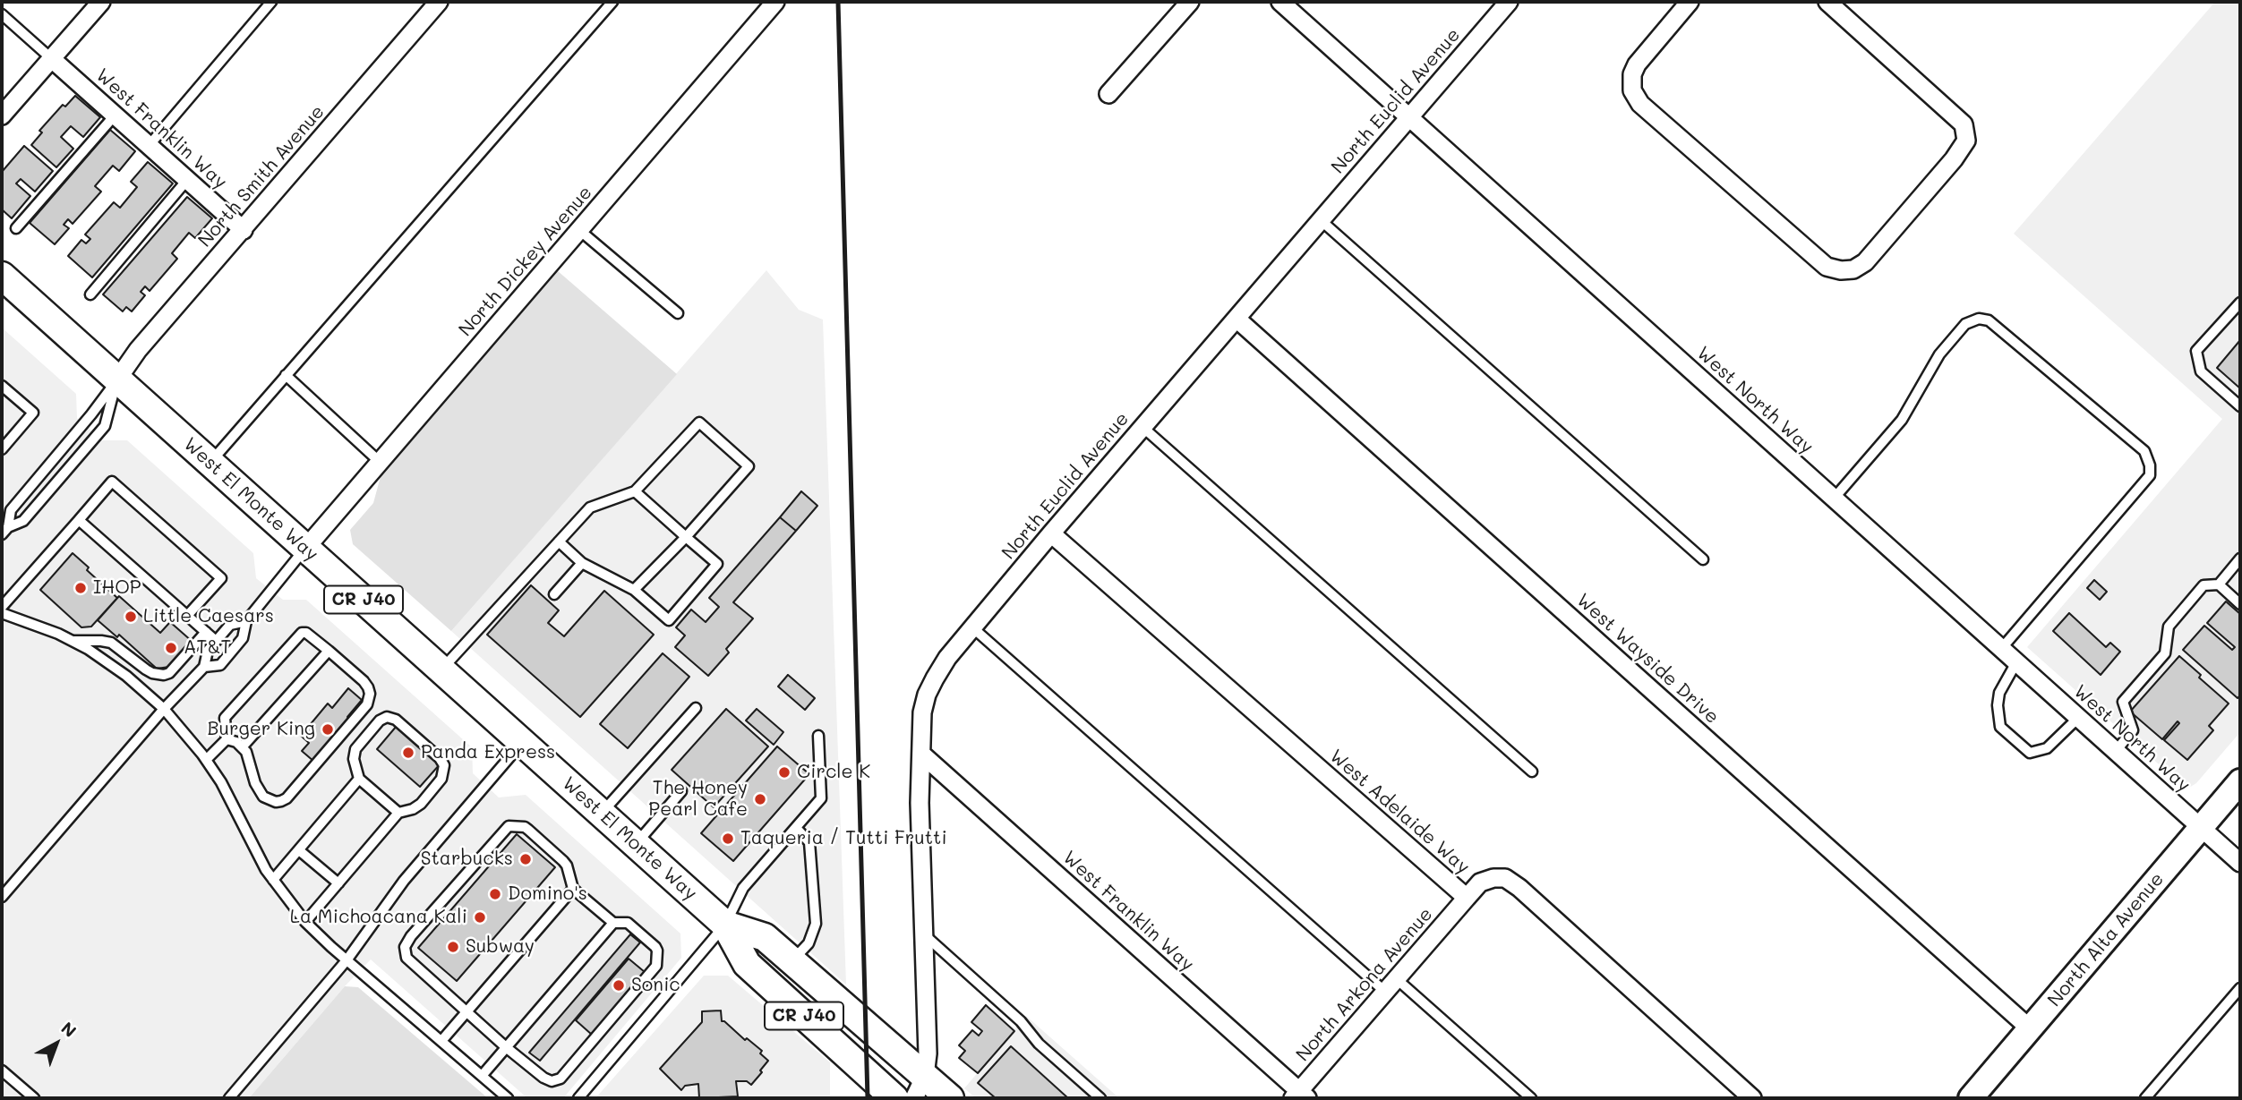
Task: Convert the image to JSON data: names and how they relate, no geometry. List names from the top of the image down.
{
  "streets": {
    "main road": ["West El Monte Way", "CR J40", "North Alta Avenue"],
    "street": [
      "North Euclid Avenue",
      "West Franklin Way",
      "North Smith Avenue",
      "North Dickey Avenue",
      "West North Way",
      "West Wayside Drive",
      "West Adelaide Way",
      "North Arkona Avenue"
    ]
  },
  "crossings": [
    ["North Euclid Avenue", "West Franklin Way"],
    ["North Euclid Avenue", "West North Way"],
    ["North Euclid Avenue", "West El Monte Way"],
    ["North Euclid Avenue", "West Wayside Drive"],
    ["North Euclid Avenue", "West Adelaide Way"],
    ["West Franklin Way", "North Smith Avenue"],
    ["West Franklin Way", "North Arkona Avenue"],
    ["North Smith Avenue", "West El Monte Way"],
    ["North Dickey Avenue", "West El Monte Way"],
    ["West North Way", "North Alta Avenue"],
    ["West Wayside Drive", "North Alta Avenue"],
    ["West Adelaide Way", "North Arkona Avenue"]
  ],
  "places": [
    "IHOP",
    "Little Caesars",
    "AT&T",
    "Burger King",
    "Panda Express",
    "Circle K",
    "The Honey Pearl Cafe",
    "Taqueria / Tutti Frutti",
    "Starbucks",
    "Domino's",
    "La Michoacana Kali",
    "Subway",
    "Sonic"
  ],
  "north": "top right"
}
